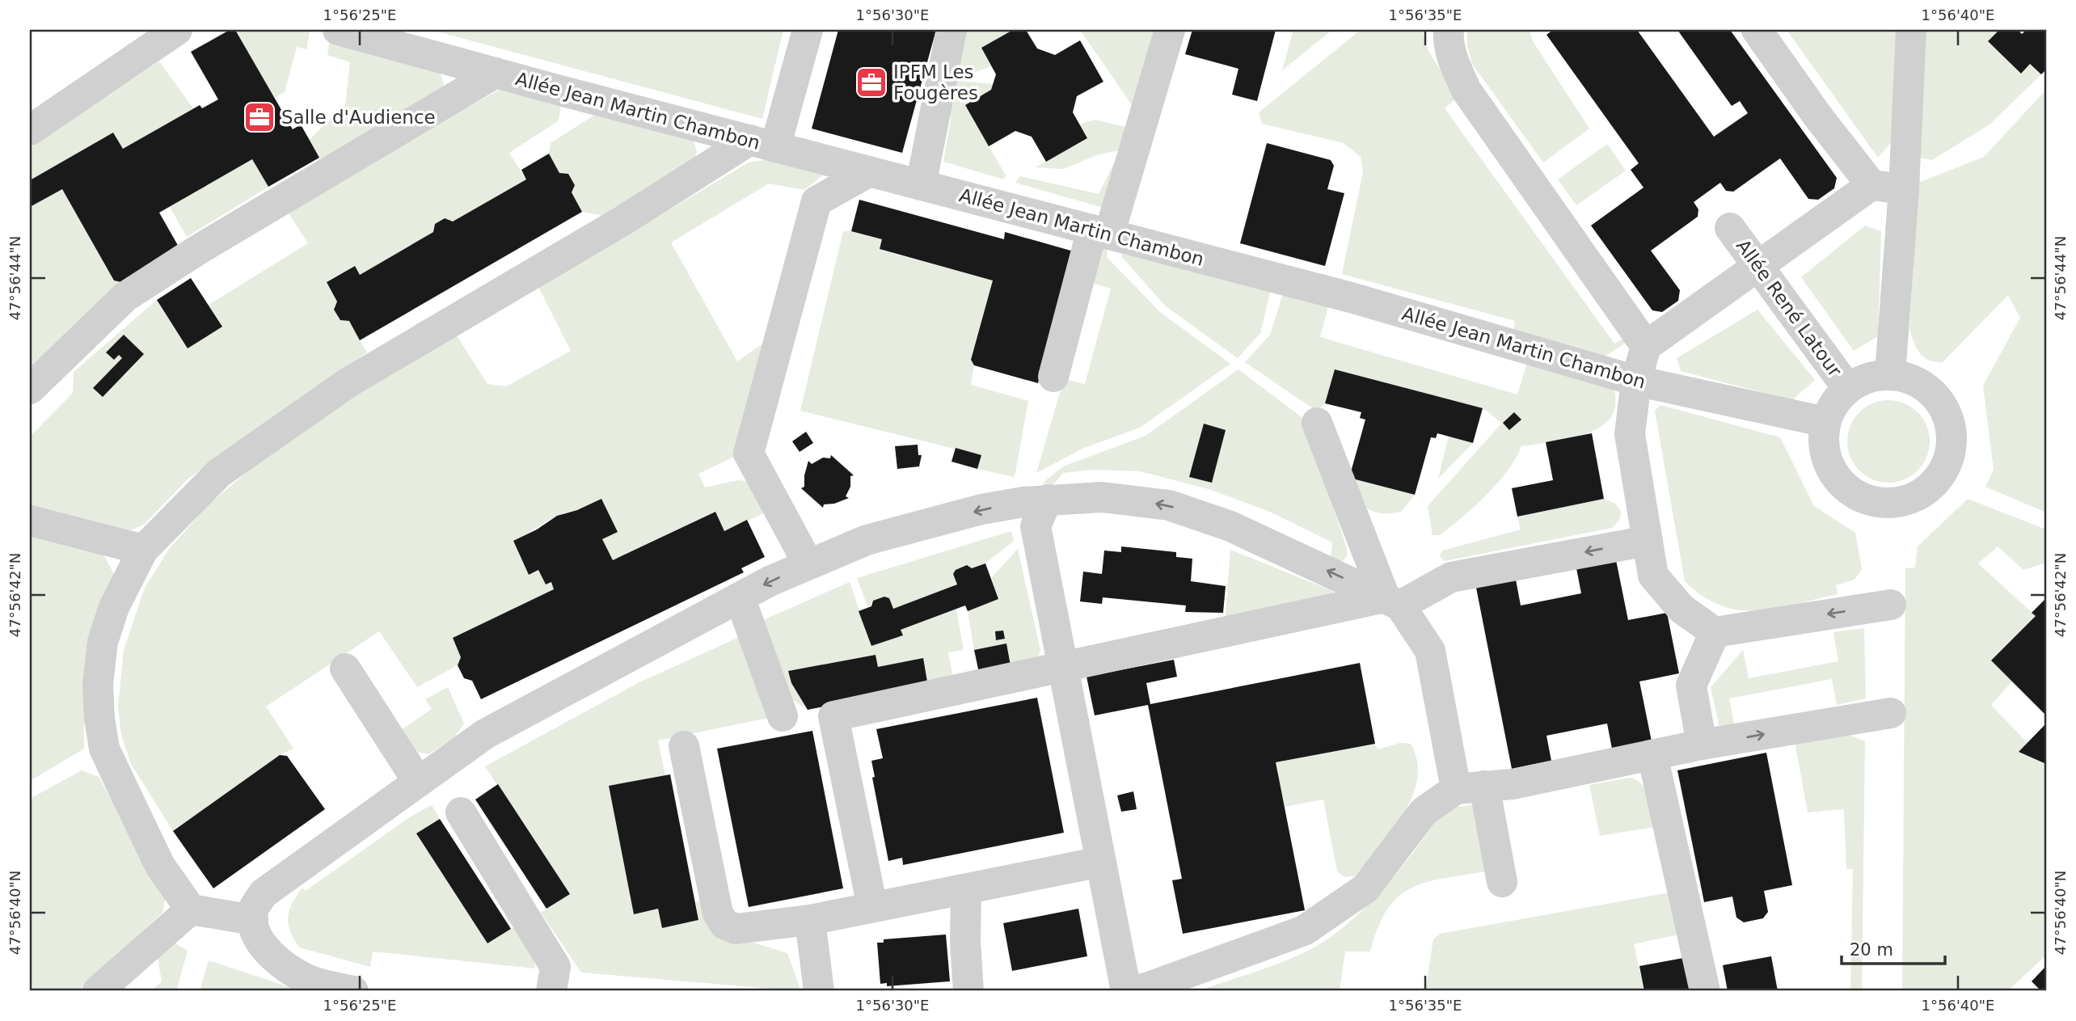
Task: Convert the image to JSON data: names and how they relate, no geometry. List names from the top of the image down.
{
  "streets": {
    "street": ["Allée Jean Martin Chambon", "Allée René Latour"]
  },
  "crossings": [
    ["Allée Jean Martin Chambon", "Allée René Latour"]
  ],
  "places": {
    "office": ["IPFM Les Fougères", "Salle d'Audience"]
  },
  "scale_bar": "20 m",
  "coordinates": [
    "1°56'25\"E",
    "1°56'30\"E",
    "1°56'35\"E",
    "1°56'40\"E",
    "47°56'44\"N",
    "47°56'42\"N",
    "47°56'40\"N"
  ]
}
